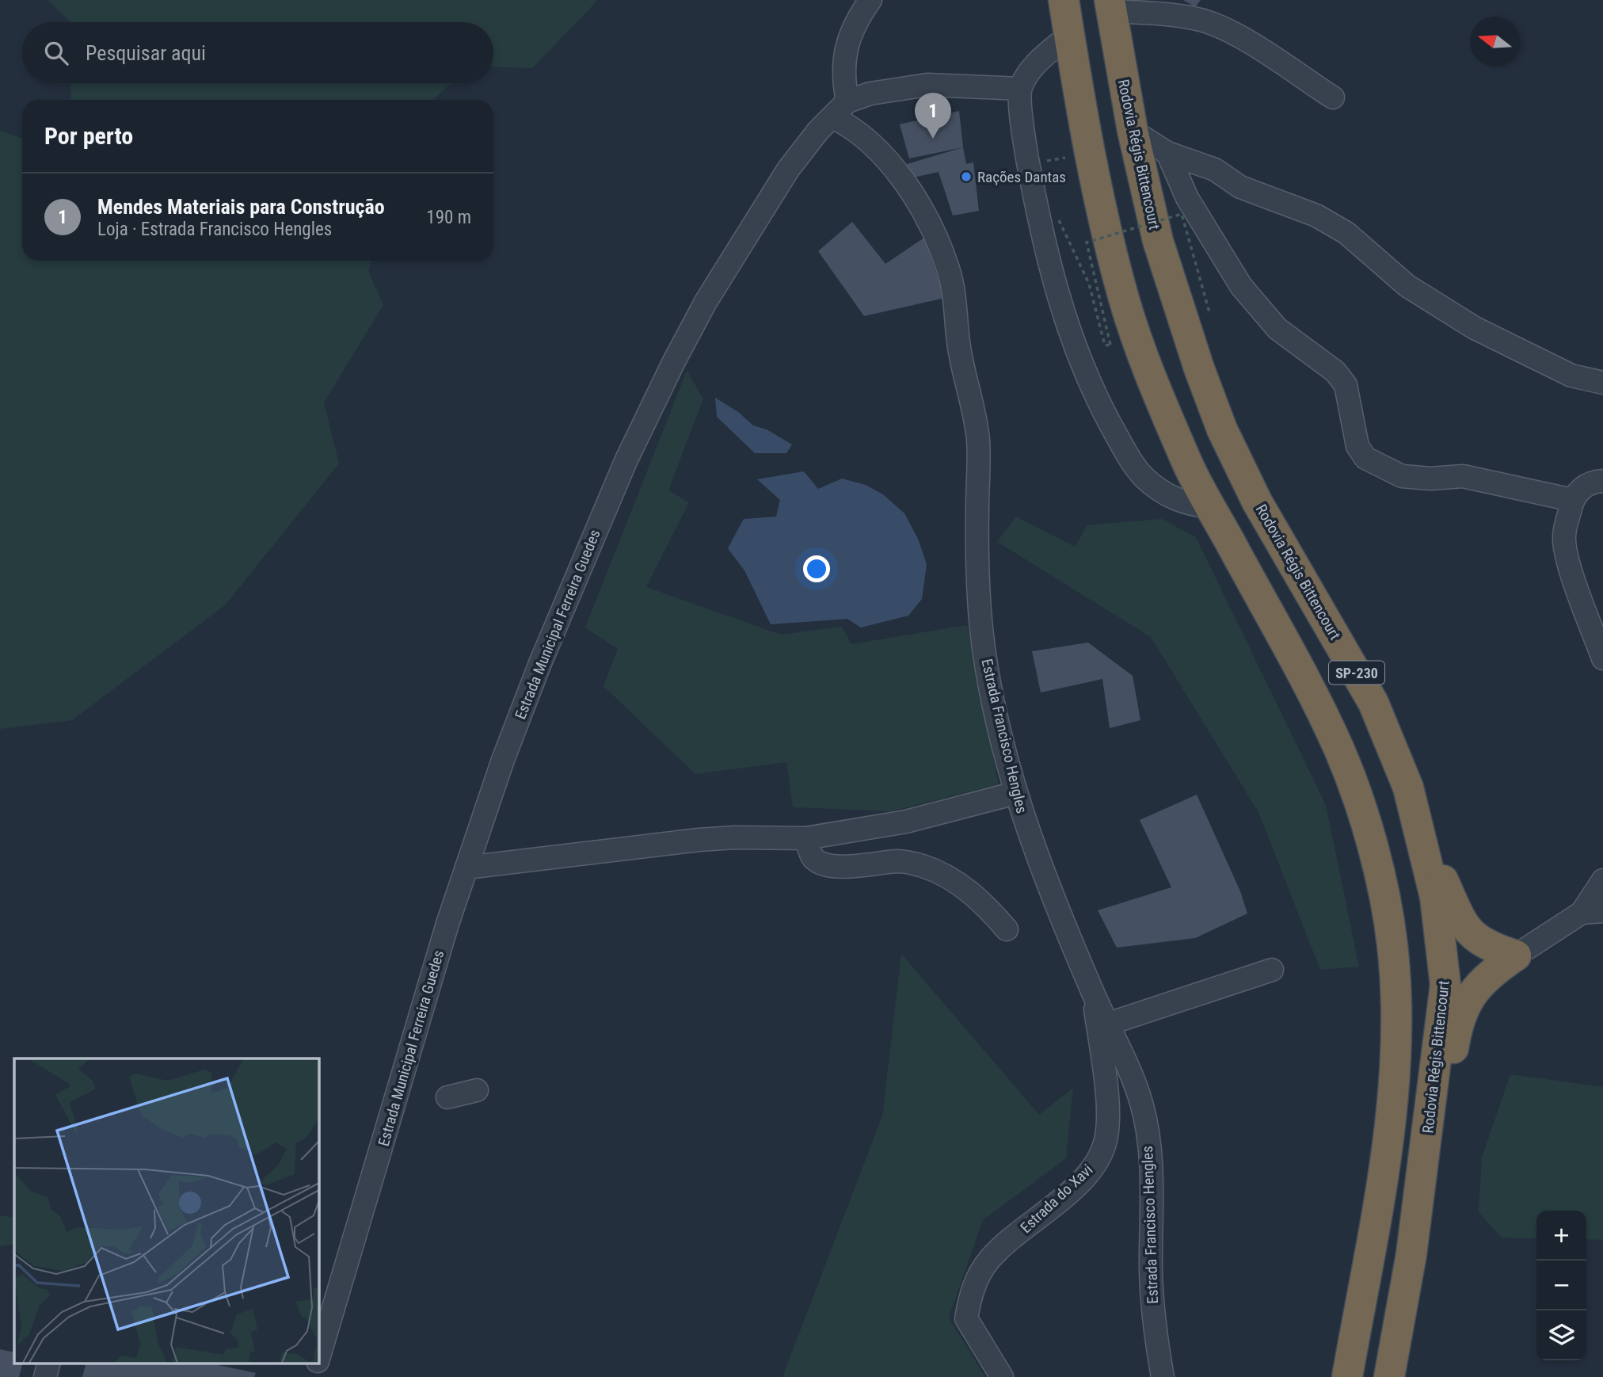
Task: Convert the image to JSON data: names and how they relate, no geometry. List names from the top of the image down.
{
  "streets": {
    "highway": ["Rodovia Régis Bittencourt", "SP-230"],
    "street": ["Estrada Municipal Ferreira Guedes", "Estrada Francisco Hengles", "Estrada do Xavi"]
  },
  "crossings": [
    ["Estrada Municipal Ferreira Guedes", "Estrada Francisco Hengles"],
    ["Estrada Francisco Hengles", "Estrada do Xavi"]
  ],
  "places": ["Rações Dantas"],
  "north": "left",
  "page": {
    "search": "Pesquisar aqui",
    "pins": "1",
    "heading": "Por perto",
    "list": [
      {
        "mark": "1",
        "name": "Mendes Materiais para Construção",
        "note": "Loja · Estrada Francisco Hengles",
        "value": "190 m"
      }
    ],
    "map_buttons": ["+", "−"]
  }
}
